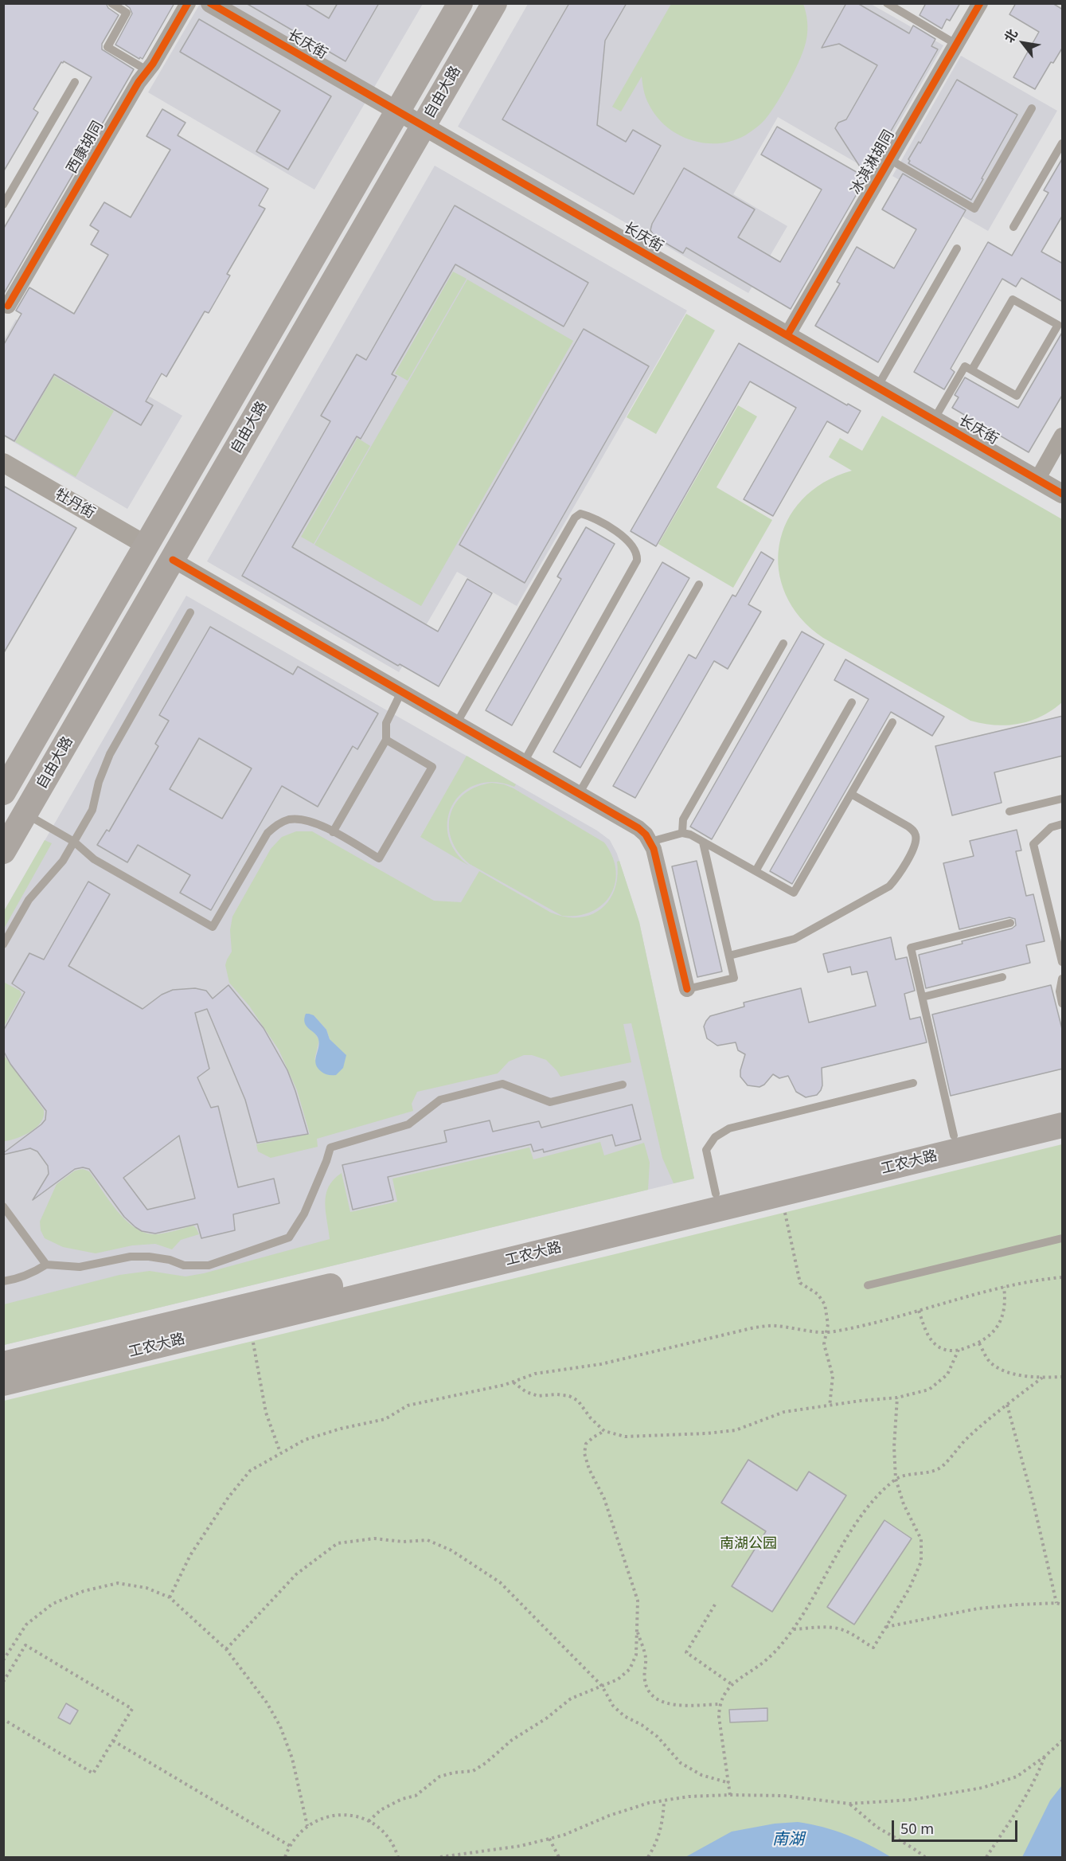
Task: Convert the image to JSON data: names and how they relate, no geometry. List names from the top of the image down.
{
  "streets": {
    "main road": ["自由大路", "工农大路"],
    "street": [
      "长庆街",
      "西康胡同",
      "冰淇淋胡同",
      "牡丹街"
    ]
  },
  "crossings": [
    ["长庆街", "自由大路"],
    ["长庆街", "冰淇淋胡同"],
    ["自由大路", "牡丹街"]
  ],
  "water": ["南湖"],
  "parks": ["南湖公园"],
  "scale_bar": "50 m",
  "north": "top left"
}
